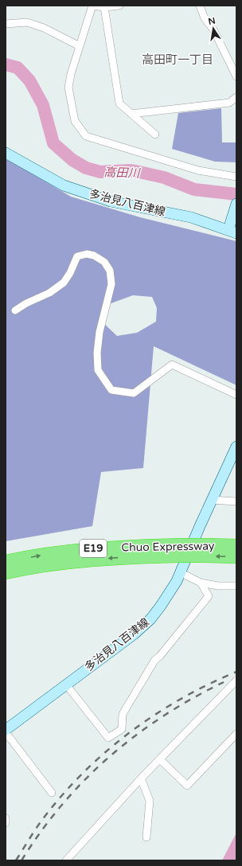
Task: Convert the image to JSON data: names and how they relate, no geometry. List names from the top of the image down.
{
  "streets": {
    "highway": ["Chuo Expressway", "E19"],
    "main road": ["多治見八百津線"]
  },
  "districts": ["高田町一丁目"],
  "water": ["高田川"],
  "north": "top"
}
